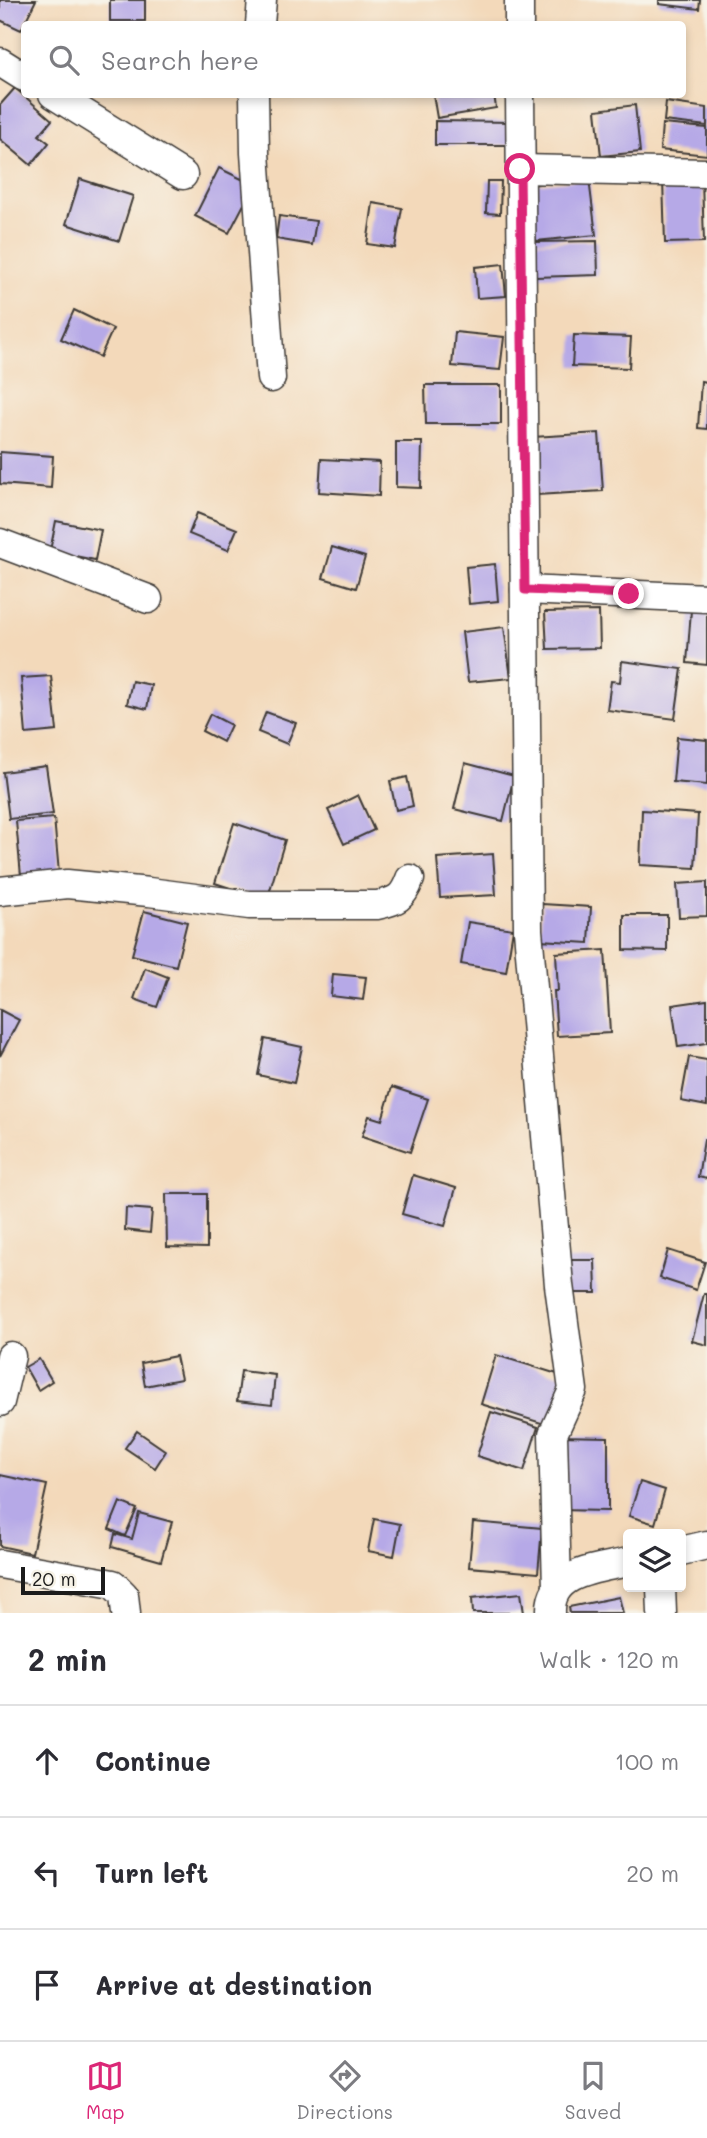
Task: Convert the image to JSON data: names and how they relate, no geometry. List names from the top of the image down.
{
  "scale_bar": "20 m",
  "page": {
    "search": "Search here",
    "scale": "20 m",
    "heading": ["2 min", "Walk · 120 m"],
    "list": [
      ["Continue", "100 m"],
      ["Turn left", "20 m"],
      "Arrive at destination"
    ],
    "nav": ["Map", "Directions", "Saved"]
  }
}
